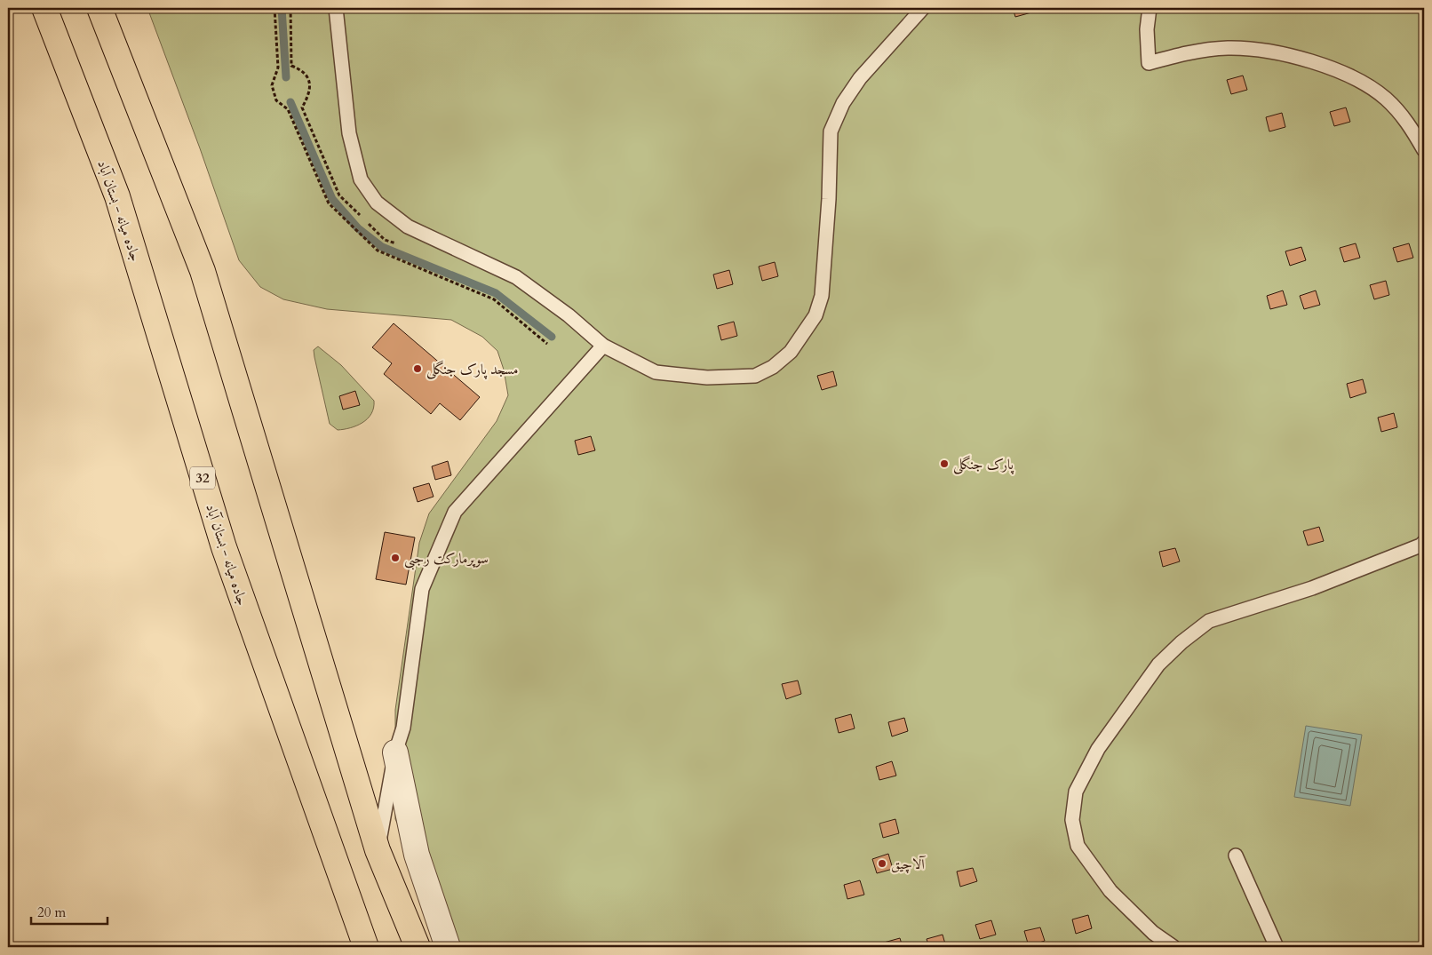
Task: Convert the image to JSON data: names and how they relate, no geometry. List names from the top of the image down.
{
  "streets": {
    "main road": ["جاده میانه - بستان آباد", "32"]
  },
  "places": [
    "مسجد پارک جنگلی",
    "پارک جنگلی",
    "سوپرمارکت رجبی",
    "آلاچیق"
  ],
  "scale_bar": "20 m"
}
